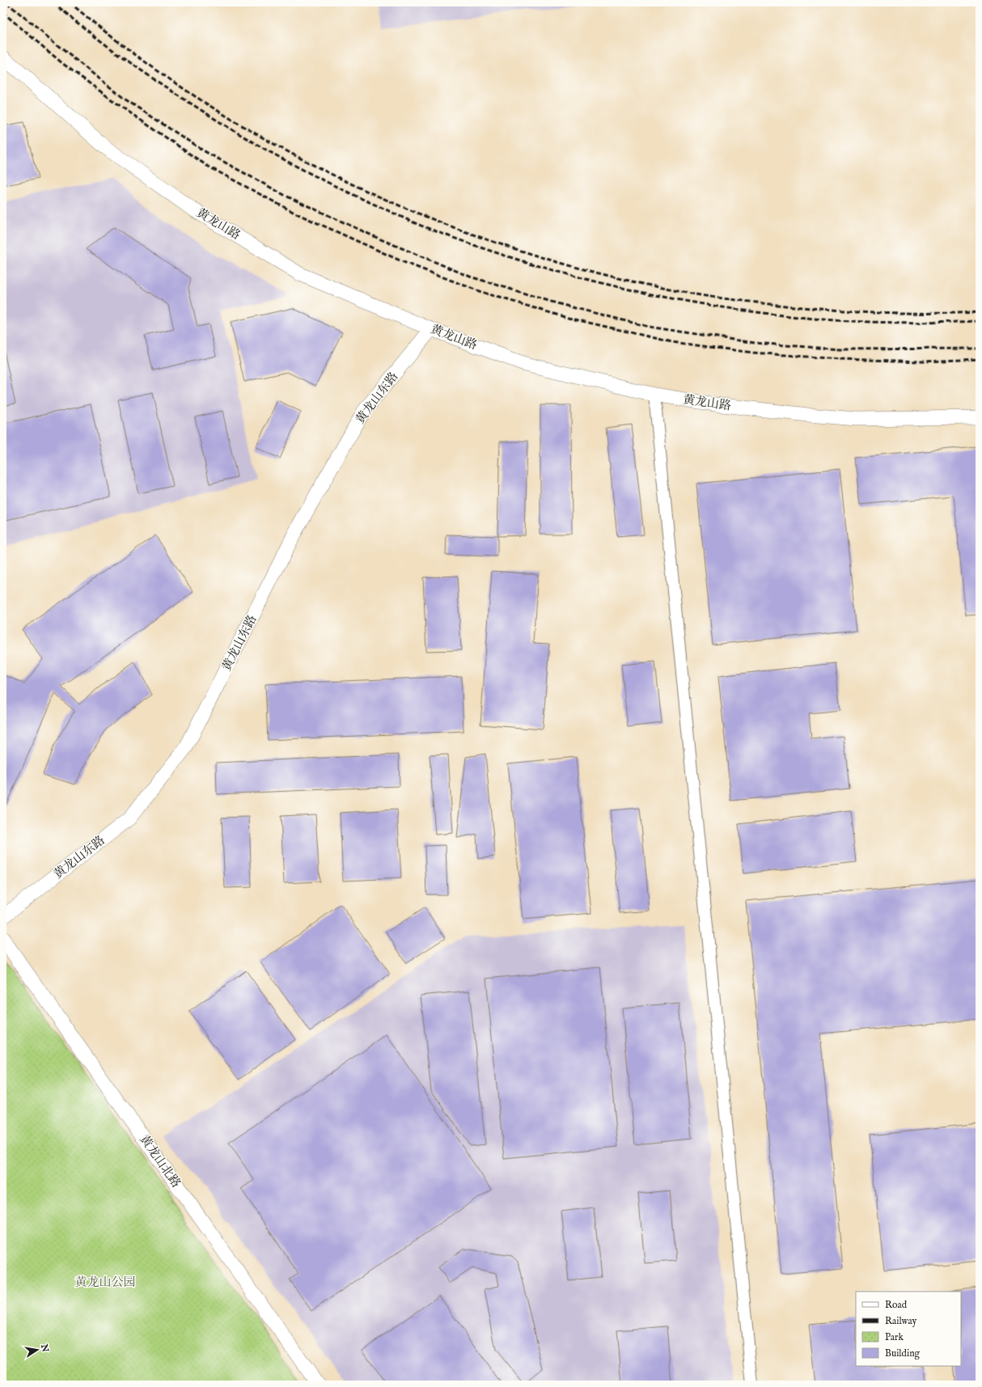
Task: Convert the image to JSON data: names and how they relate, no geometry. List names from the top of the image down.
{
  "streets": {
    "street": ["黄龙山路", "黄龙山东路", "黄龙山北路"]
  },
  "crossings": [
    ["黄龙山路", "黄龙山东路"]
  ],
  "parks": ["黄龙山公园"],
  "legend": [
    "Road",
    "Railway",
    "Park",
    "Building"
  ],
  "north": "right"
}
